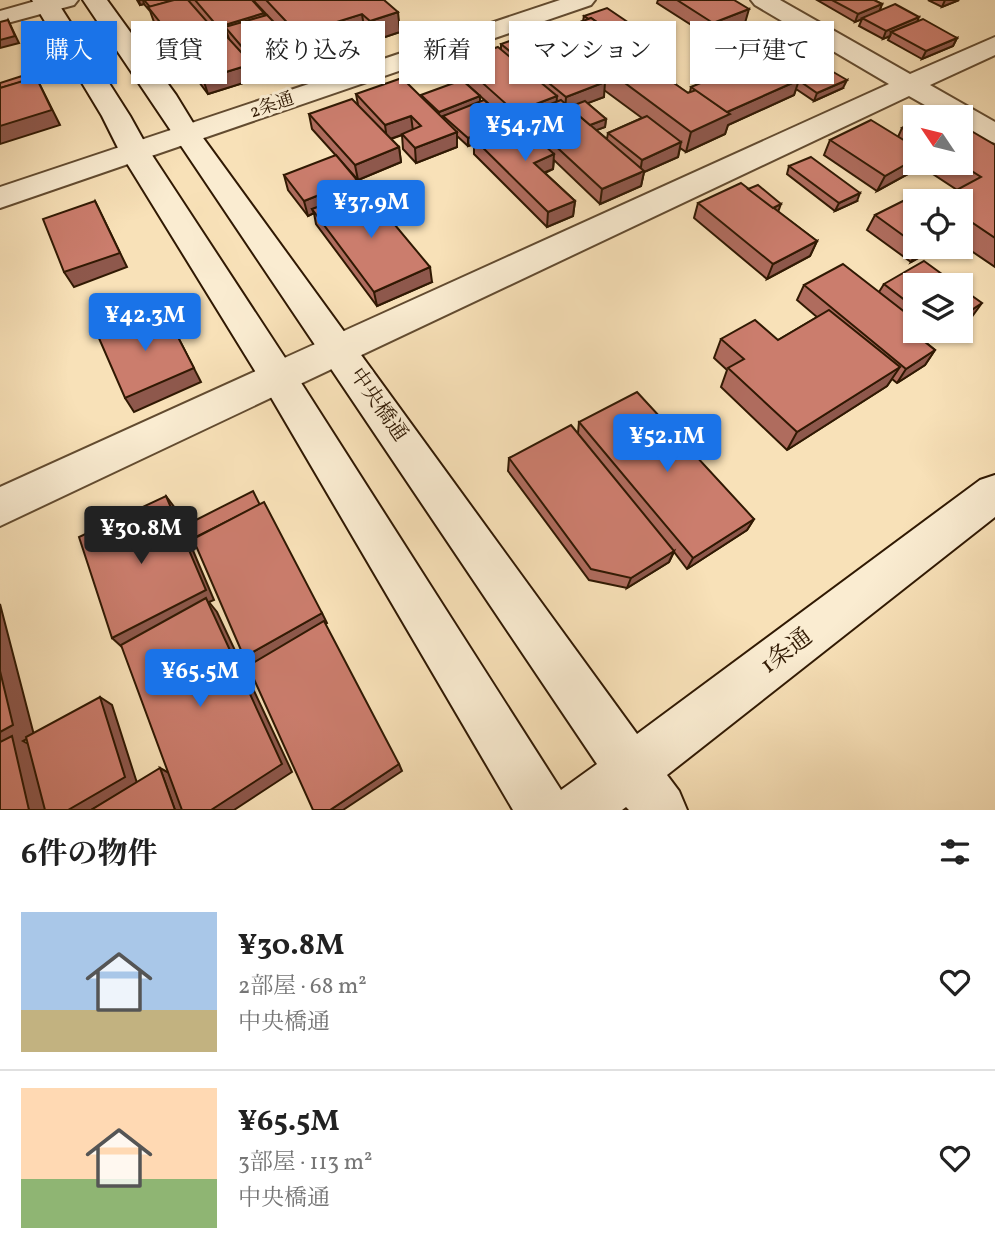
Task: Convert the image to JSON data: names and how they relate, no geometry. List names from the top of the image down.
{
  "streets": {
    "street": ["2条通", "中央橋通", "1条通"]
  },
  "crossings": [
    ["2条通", "中央橋通"],
    ["中央橋通", "1条通"]
  ],
  "north": "top left",
  "page": {
    "chip": [
      "購入",
      "賃貸",
      "絞り込み",
      "新着",
      "マンション",
      "一戸建て"
    ],
    "price": [
      "¥54.7M",
      "¥37.9M",
      "¥42.3M",
      "¥52.1M",
      "¥30.8M",
      "¥65.5M"
    ],
    "heading": "6件の物件",
    "list": [
      {
        "name": "¥30.8M",
        "note": "2部屋 · 68 m² · 中央橋通"
      },
      {
        "name": "¥65.5M",
        "note": "3部屋 · 113 m² · 中央橋通"
      }
    ]
  }
}
